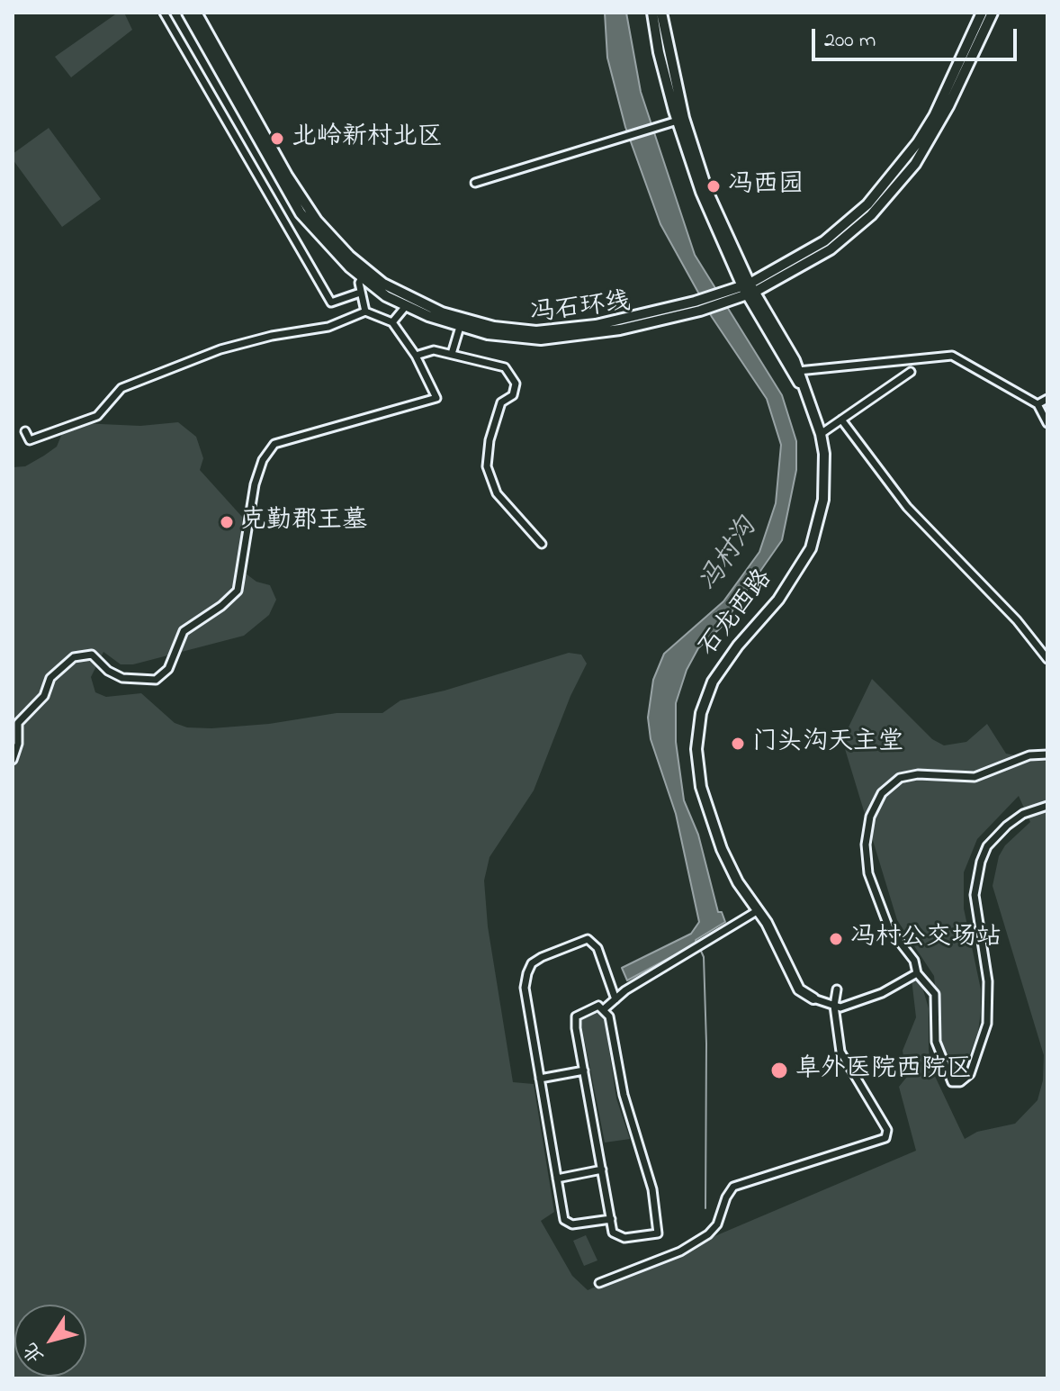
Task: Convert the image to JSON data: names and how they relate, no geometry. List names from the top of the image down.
{
  "streets": {
    "main road": ["冯石环线", "石龙西路"]
  },
  "crossings": [
    ["冯石环线", "石龙西路"]
  ],
  "water": ["冯村沟"],
  "places": [
    "北岭新村北区",
    "冯西园",
    "克勤郡王墓",
    "门头沟天主堂",
    "冯村公交场站",
    "阜外医院西院区"
  ],
  "scale_bar": "200 m",
  "north": "bottom left"
}
